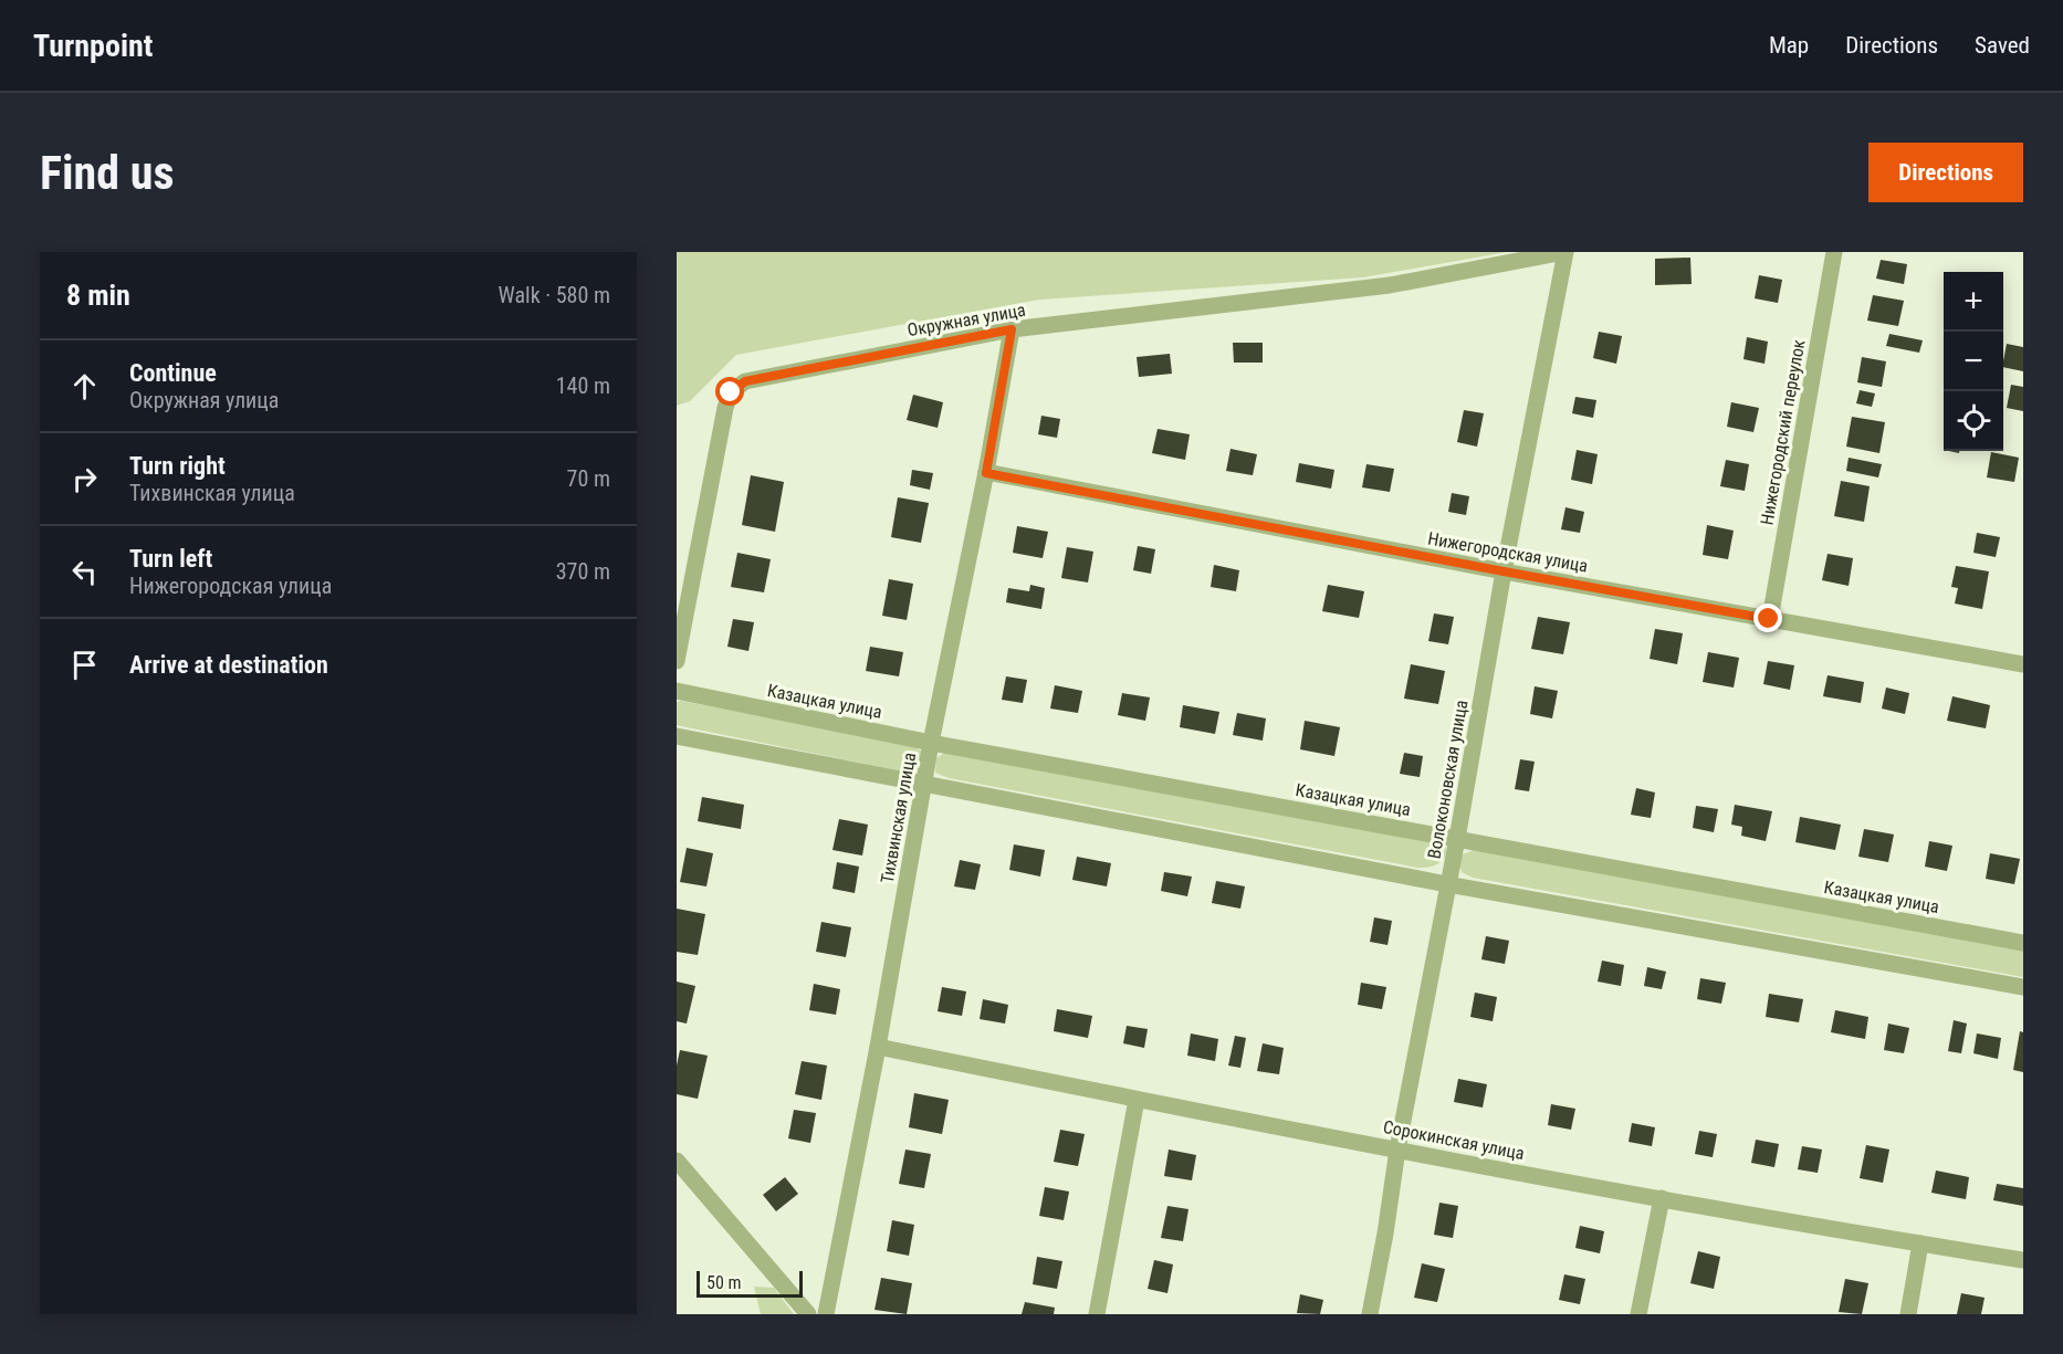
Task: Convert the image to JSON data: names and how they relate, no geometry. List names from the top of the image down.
{
  "streets": {
    "street": [
      "Окружная улица",
      "Нижегородский переулок",
      "Нижегородская улица",
      "Казацкая улица",
      "Волоконовская улица",
      "Тихвинская улица",
      "Сорокинская улица"
    ]
  },
  "crossings": [
    ["Окружная улица", "Волоконовская улица"],
    ["Окружная улица", "Тихвинская улица"],
    ["Нижегородский переулок", "Нижегородская улица"],
    ["Нижегородская улица", "Волоконовская улица"],
    ["Нижегородская улица", "Тихвинская улица"],
    ["Казацкая улица", "Волоконовская улица"],
    ["Казацкая улица", "Тихвинская улица"],
    ["Волоконовская улица", "Сорокинская улица"],
    ["Тихвинская улица", "Сорокинская улица"]
  ],
  "scale_bar": "50 m",
  "page": {
    "header": "Turnpoint",
    "nav": ["Map", "Directions", "Saved"],
    "buttons": "Directions",
    "title": "Find us",
    "heading": ["8 min", "Walk · 580 m"],
    "map_buttons": ["+", "−"],
    "list": [
      ["Continue", "Окружная улица", "140 m"],
      ["Turn right", "Тихвинская улица", "70 m"],
      ["Turn left", "Нижегородская улица", "370 m"],
      "Arrive at destination"
    ],
    "scale": "50 m"
  }
}
